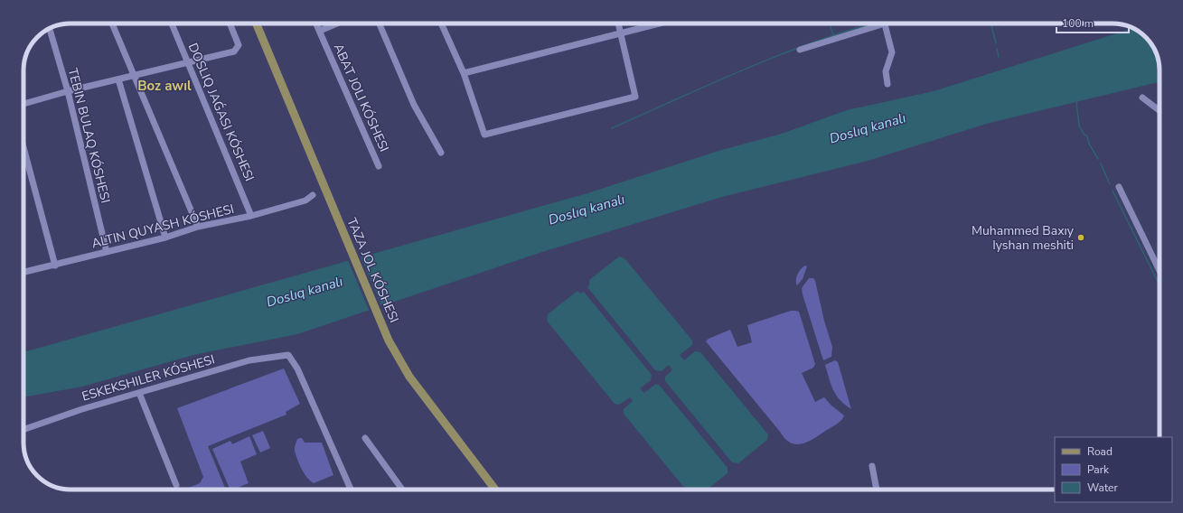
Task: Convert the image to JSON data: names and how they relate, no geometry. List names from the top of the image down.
{
  "streets": {
    "main road": ["TAZA JOL KÓSHESI"],
    "street": ["TEBIN BULAQ KÓSHESI", "ESKEKSHILER KÓSHESI"]
  },
  "districts": ["Boz awıl"],
  "water": ["Doslıq kanalı"],
  "places": ["Muhammed Baxıy Iyshan meshiti"],
  "legend": ["Road", "Park", "Water"],
  "scale_bar": "100 m"
}
